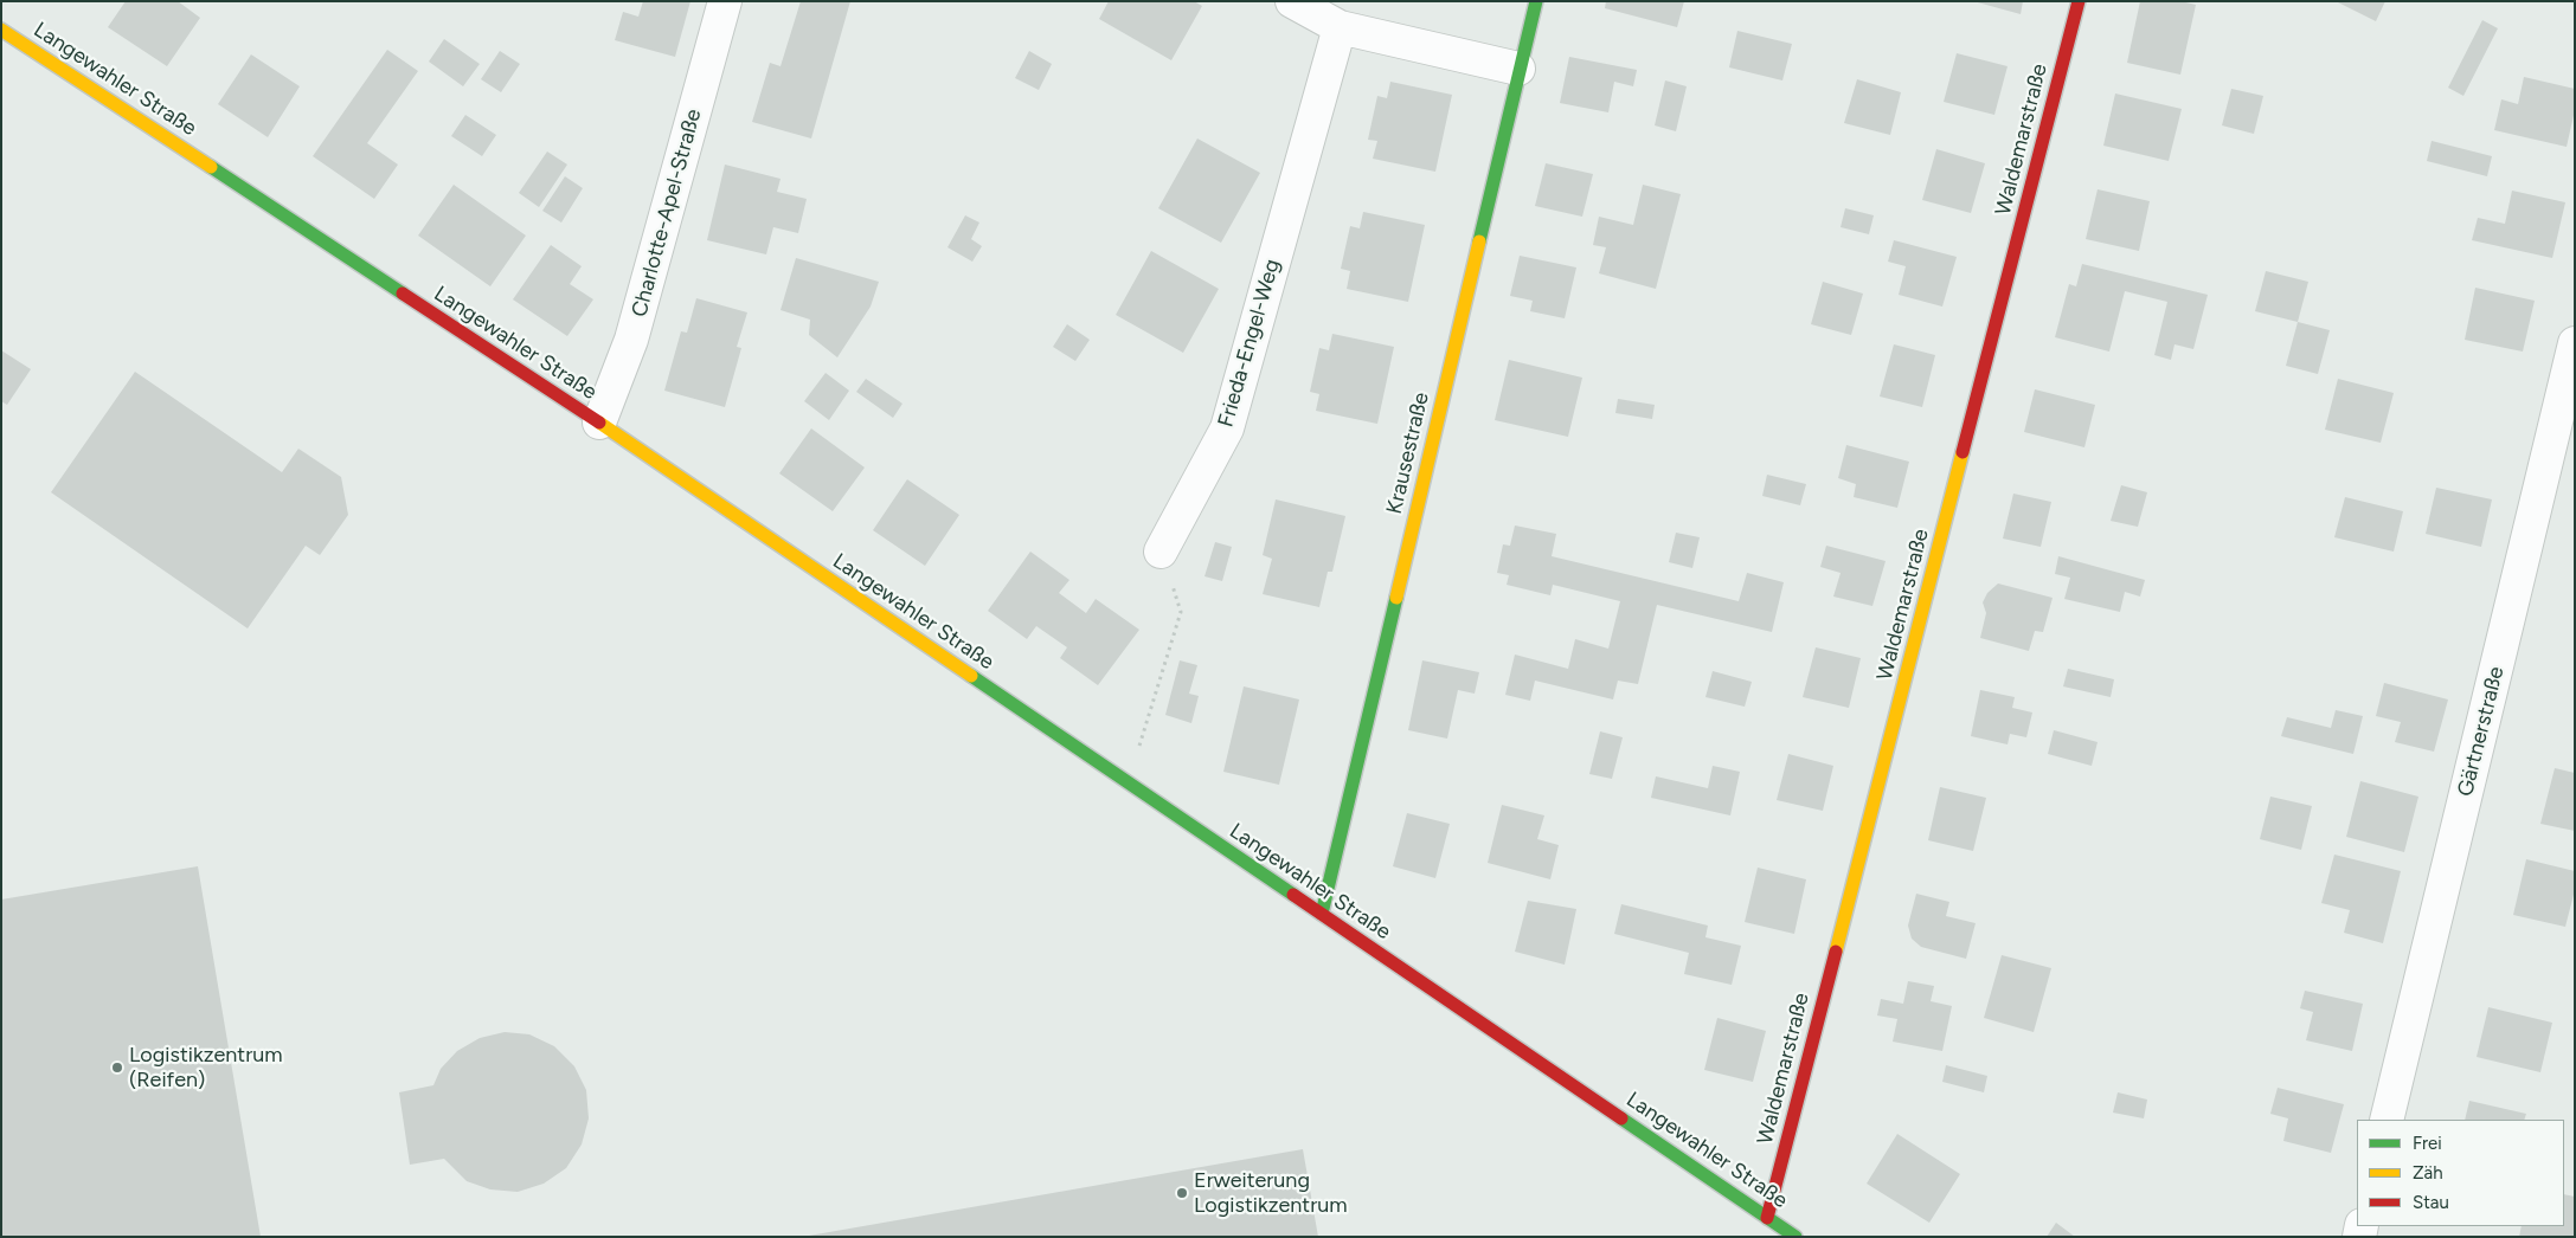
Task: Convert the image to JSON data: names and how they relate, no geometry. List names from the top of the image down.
{
  "streets": {
    "street": [
      "Langewahler Straße",
      "Waldemarstraße",
      "Charlotte-Apel-Straße",
      "Frieda-Engel-Weg",
      "Krausestraße",
      "Gärtnerstraße"
    ]
  },
  "crossings": [
    ["Langewahler Straße", "Waldemarstraße"],
    ["Langewahler Straße", "Charlotte-Apel-Straße"],
    ["Langewahler Straße", "Krausestraße"]
  ],
  "places": ["Logistikzentrum (Reifen)", "Erweiterung Logistikzentrum"],
  "legend": ["Frei", "Zäh", "Stau"]
}
